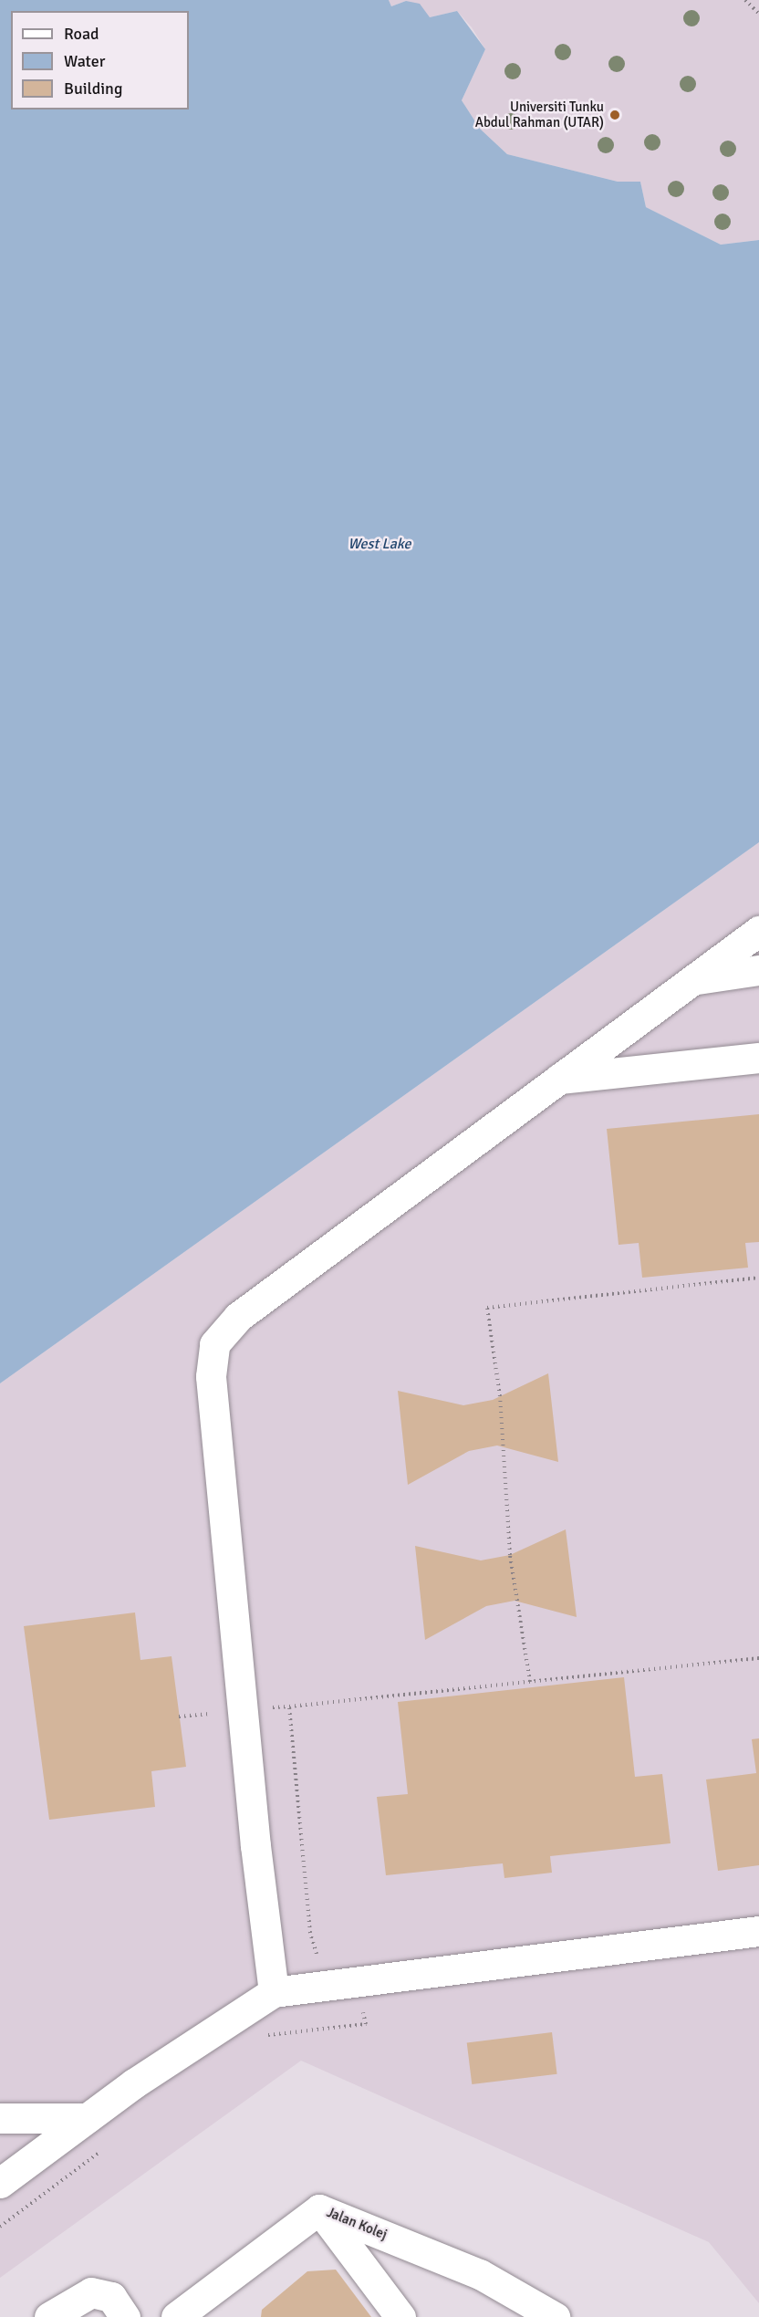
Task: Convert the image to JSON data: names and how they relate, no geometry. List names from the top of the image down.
{
  "streets": {
    "street": ["Jalan Kolej"]
  },
  "water": ["West Lake"],
  "places": ["Universiti Tunku Abdul Rahman (UTAR)"],
  "legend": ["Road", "Water", "Building"]
}
